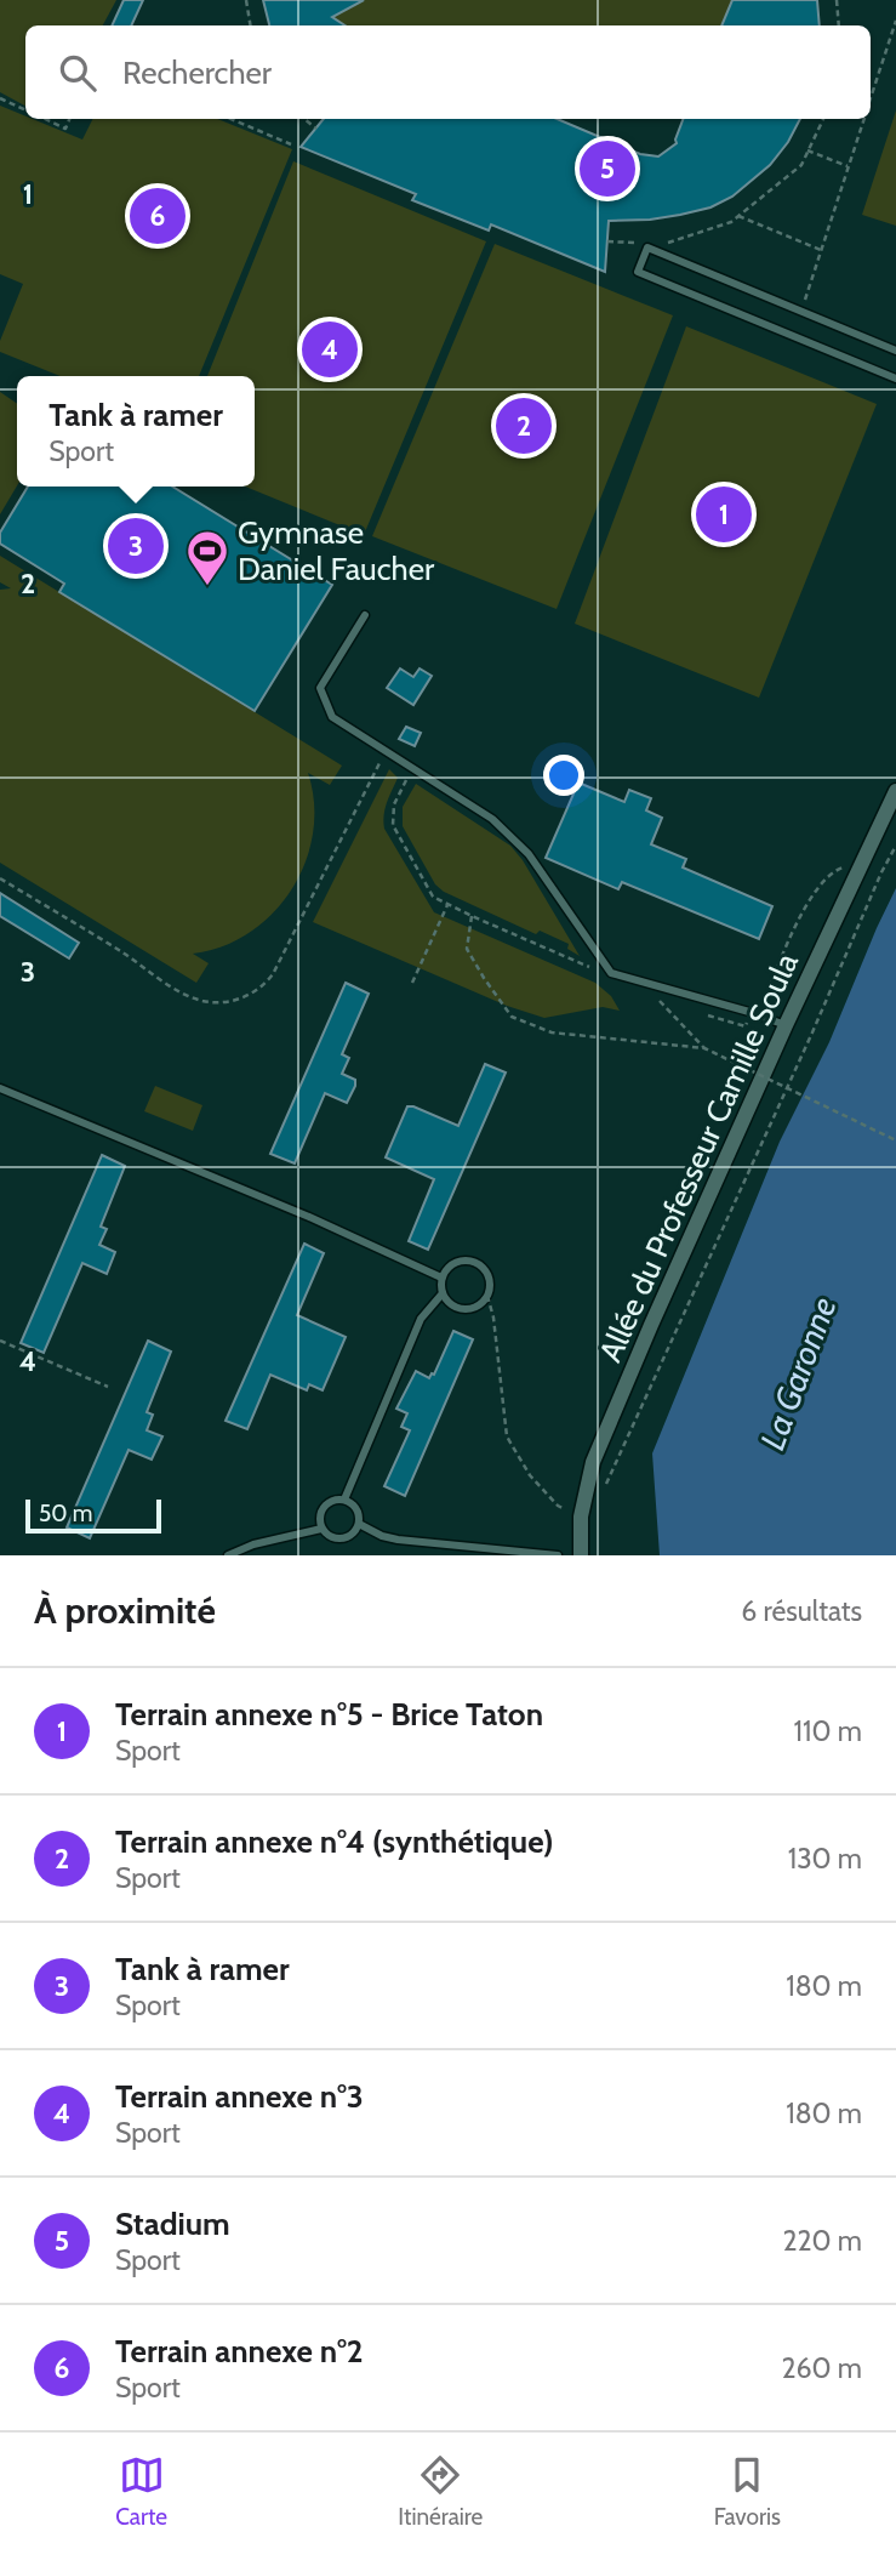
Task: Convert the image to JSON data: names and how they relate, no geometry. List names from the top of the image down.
{
  "streets": {
    "street": ["Allée du Professeur Camille Soula"]
  },
  "water": ["La Garonne"],
  "places": {
    "sports": ["Gymnase Daniel Faucher"]
  },
  "scale_bar": "50 m",
  "page": {
    "search": "Rechercher",
    "pins": [
      "5",
      "6",
      "4",
      "2",
      "1",
      "3"
    ],
    "popup": ["Tank à ramer", "Sport"],
    "scale": "50 m",
    "heading": ["À proximité", "6 résultats"],
    "list": [
      {
        "mark": "1",
        "name": "Terrain annexe n°5 - Brice Taton",
        "note": "Sport",
        "value": "110 m"
      },
      {
        "mark": "2",
        "name": "Terrain annexe n°4 (synthétique)",
        "note": "Sport",
        "value": "130 m"
      },
      {
        "mark": "3",
        "name": "Tank à ramer",
        "note": "Sport",
        "value": "180 m"
      },
      {
        "mark": "4",
        "name": "Terrain annexe n°3",
        "note": "Sport",
        "value": "180 m"
      },
      {
        "mark": "5",
        "name": "Stadium",
        "note": "Sport",
        "value": "220 m"
      },
      {
        "mark": "6",
        "name": "Terrain annexe n°2",
        "note": "Sport",
        "value": "260 m"
      }
    ],
    "nav": ["Carte", "Itinéraire", "Favoris"]
  },
  "grid": {
    "rows": [
      "1",
      "2",
      "3",
      "4"
    ]
  }
}
